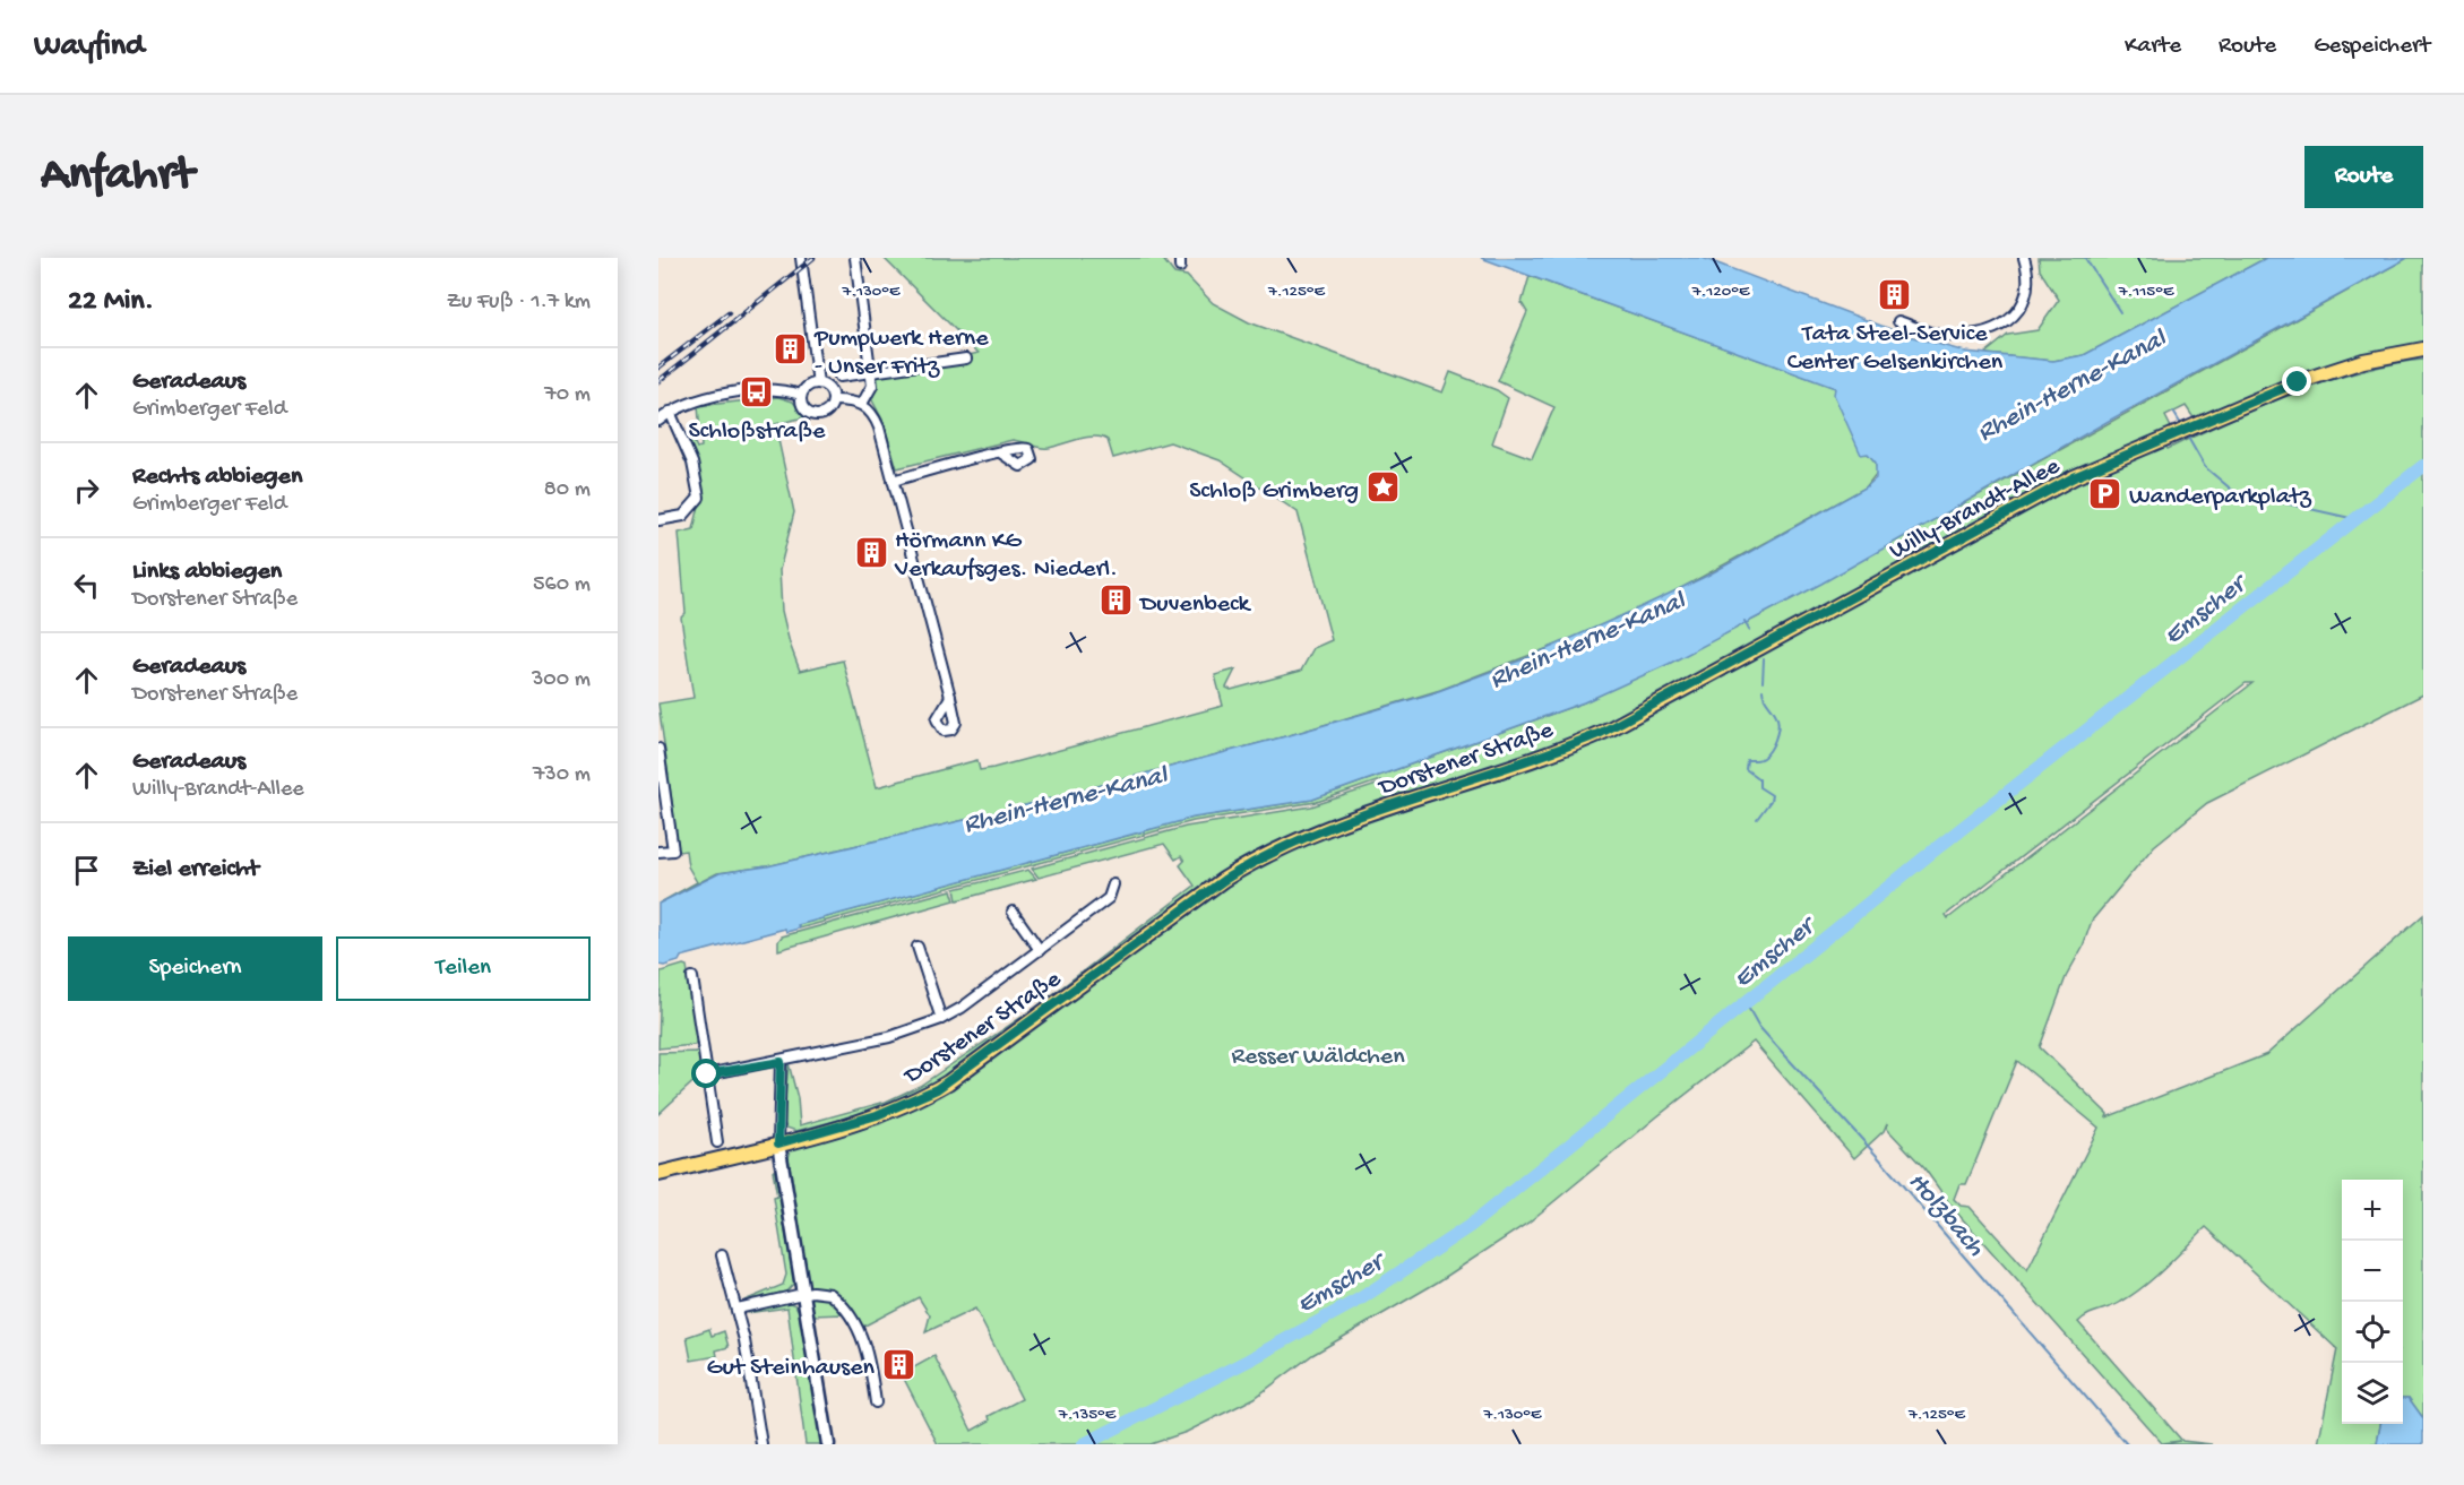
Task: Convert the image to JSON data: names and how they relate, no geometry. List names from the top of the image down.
{
  "streets": {
    "main road": ["Willy-Brandt-Allee", "Dorstener Straße"]
  },
  "crossings": [
    ["Willy-Brandt-Allee", "Dorstener Straße"]
  ],
  "water": ["Rhein-Herne-Kanal", "Emscher", "Holzbach"],
  "parks": ["Resser Wäldchen"],
  "places": {
    "building": [
      "Tata Steel-Service Center Gelsenkirchen",
      "Pumpwerk Herne - Unser Fritz",
      "Hörmann KG Verkaufsges. Niederl.",
      "Duvenbeck",
      "Gut Steinhausen"
    ],
    "bus stop": ["Schloßstraße"],
    "place": ["Schloß Grimberg"],
    "parking": ["Wanderparkplatz"]
  },
  "page": {
    "header": "Wayfind",
    "nav": ["Karte", "Route", "Gespeichert"],
    "buttons": [
      "Route",
      ["Speichern", "Teilen"]
    ],
    "title": "Anfahrt",
    "heading": ["22 Min.", "Zu Fuß · 1.7 km"],
    "list": [
      ["Geradeaus", "Grimberger Feld", "70 m"],
      ["Rechts abbiegen", "Grimberger Feld", "80 m"],
      ["Links abbiegen", "Dorstener Straße", "560 m"],
      ["Geradeaus", "Dorstener Straße", "300 m"],
      ["Geradeaus", "Willy-Brandt-Allee", "730 m"],
      "Ziel erreicht"
    ],
    "map_buttons": ["+", "−"]
  },
  "coordinates": [
    "7.130°E",
    "7.125°E",
    "7.120°E",
    "7.115°E",
    "7.135°E"
  ]
}
